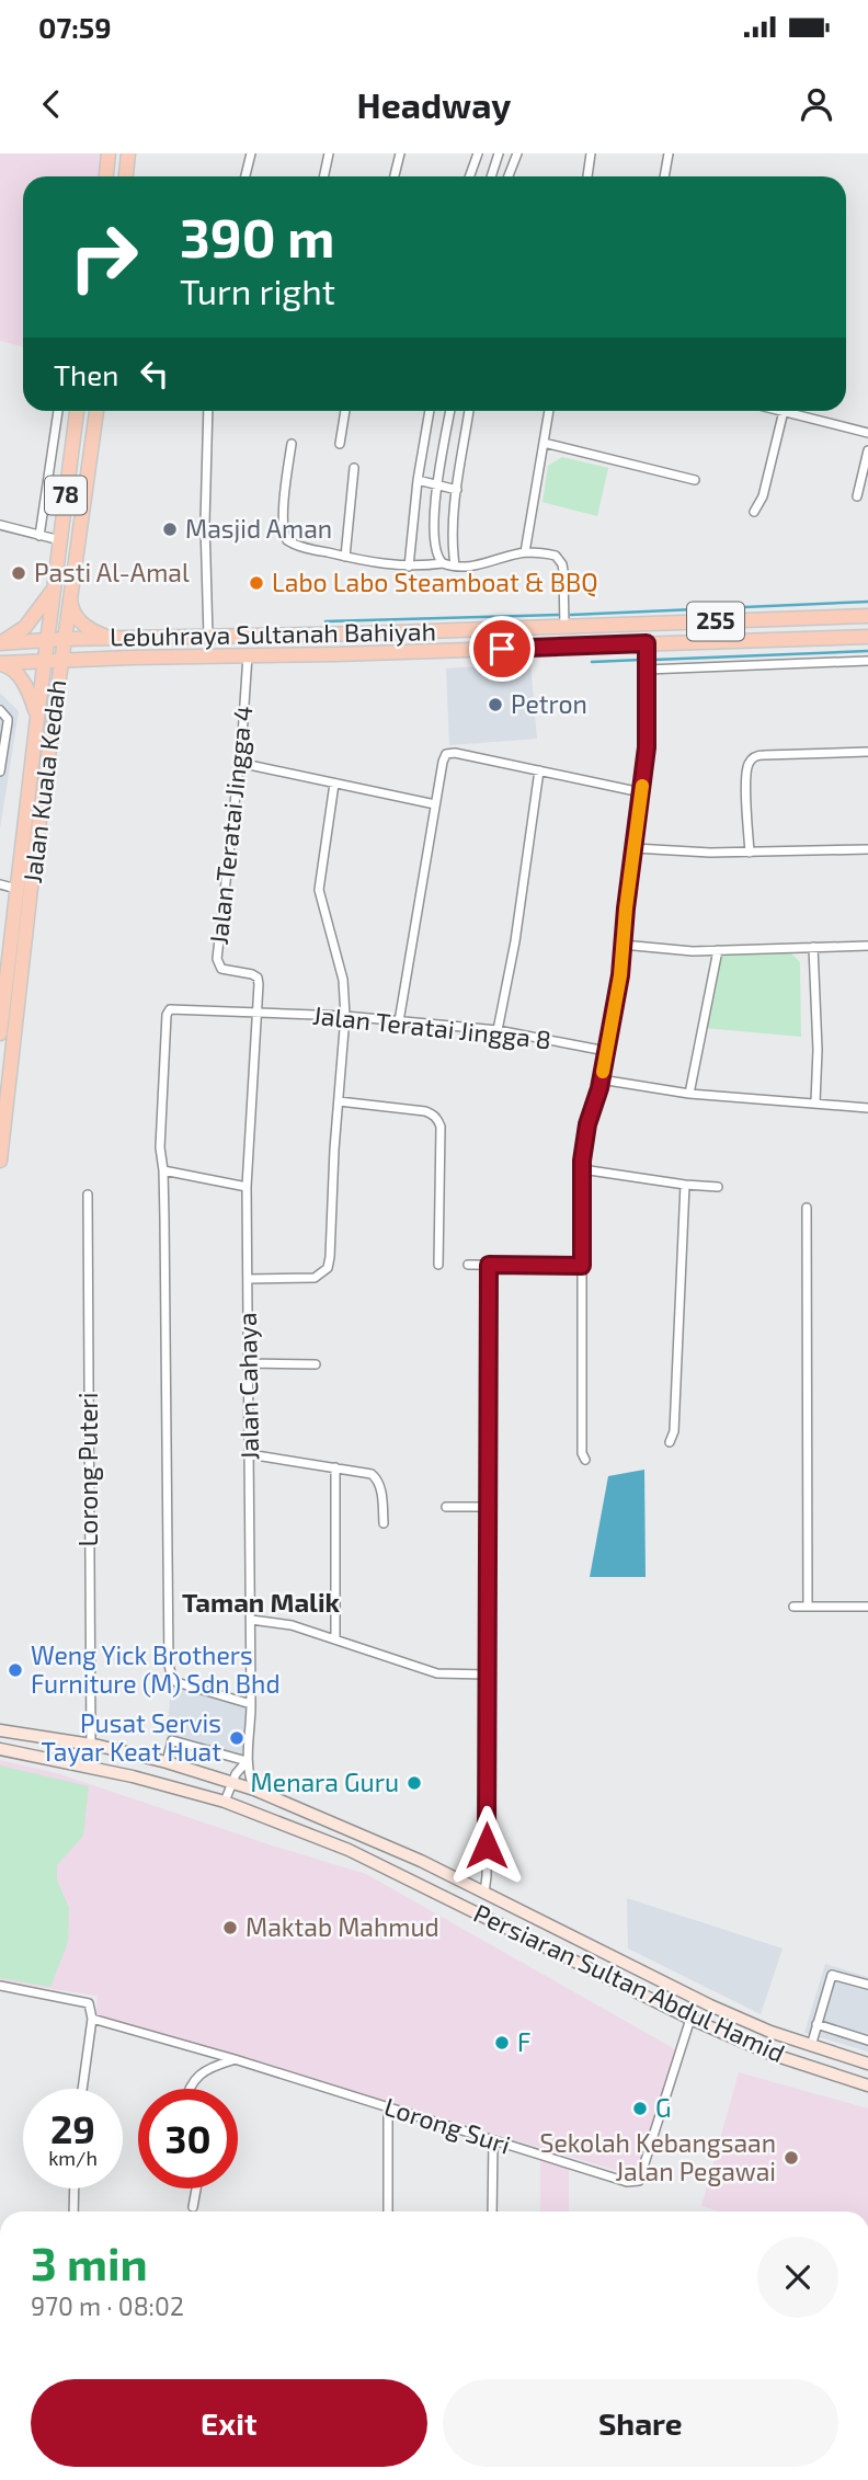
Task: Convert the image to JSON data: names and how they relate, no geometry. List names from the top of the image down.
{
  "streets": {
    "main road": [
      "78",
      "255",
      "Lebuhraya Sultanah Bahiyah",
      "Jalan Kuala Kedah",
      "Persiaran Sultan Abdul Hamid"
    ],
    "street": [
      "Jalan Teratai Jingga 4",
      "Jalan Teratai Jingga 8",
      "Jalan Cahaya",
      "Lorong Puteri",
      "Lorong Suri"
    ]
  },
  "crossings": [
    ["Lebuhraya Sultanah Bahiyah", "Jalan Kuala Kedah"],
    ["Lebuhraya Sultanah Bahiyah", "Jalan Teratai Jingga 4"],
    ["Jalan Teratai Jingga 4", "Jalan Teratai Jingga 8"],
    ["Jalan Teratai Jingga 4", "Jalan Cahaya"],
    ["Jalan Teratai Jingga 8", "Jalan Cahaya"],
    ["Jalan Cahaya", "Persiaran Sultan Abdul Hamid"],
    ["Lorong Puteri", "Persiaran Sultan Abdul Hamid"],
    ["Persiaran Sultan Abdul Hamid", "Lorong Suri"]
  ],
  "districts": ["Taman Malik"],
  "places": [
    "Masjid Aman",
    "Pasti Al-Amal",
    "Labo Labo Steamboat & BBQ",
    "Petron",
    "Weng Yick Brothers Furniture (M) Sdn Bhd",
    "Pusat Servis Tayar Keat Huat",
    "Menara Guru",
    "Maktab Mahmud",
    "F",
    "G",
    "Sekolah Kebangsaan Jalan Pegawai"
  ],
  "page": {
    "status": "07:59",
    "header": "Headway",
    "turn": ["390 m", "Turn right"],
    "then": "Then",
    "speed": "29 km/h",
    "limit": "30",
    "heading": ["3 min", "970 m · 08:02"],
    "buttons": ["Exit", "Share"]
  }
}
